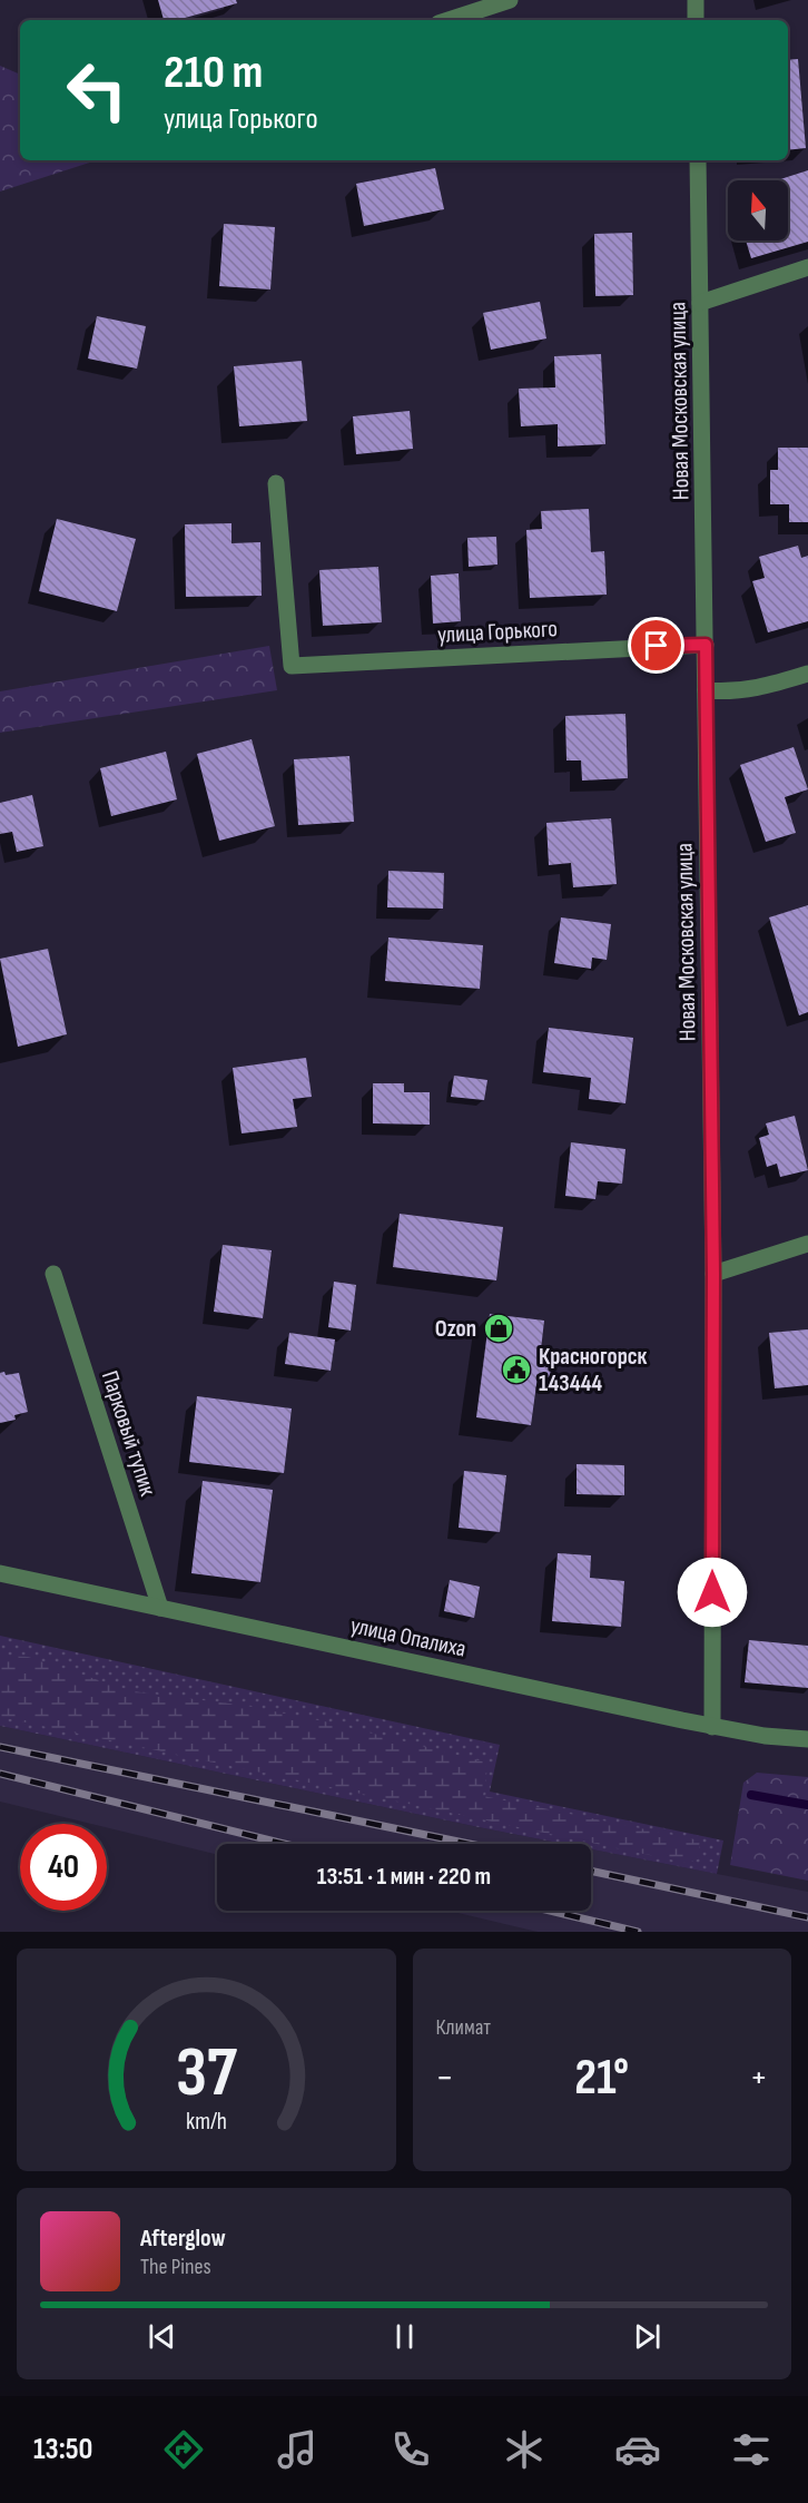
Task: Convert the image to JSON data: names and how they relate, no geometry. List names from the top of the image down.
{
  "streets": {
    "street": [
      "Новая Московская улица",
      "улица Горького",
      "Парковый тупик",
      "улица Опалиха"
    ]
  },
  "crossings": [
    ["Новая Московская улица", "улица Горького"],
    ["Новая Московская улица", "улица Опалиха"],
    ["Парковый тупик", "улица Опалиха"]
  ],
  "places": {
    "shop": ["Ozon"],
    "public building": ["Красногорск 143444"]
  },
  "north": "top",
  "page": {
    "turn": ["210 m", "улица Горького"],
    "limit": "40",
    "trip": "13:51 · 1 мин · 220 m",
    "tile": "Климат",
    "heat": ["−", "21°", "+"],
    "song": ["Afterglow", "The Pines"],
    "tabs": "13:50",
    "gauge": ["37", "km/h"]
  }
}
